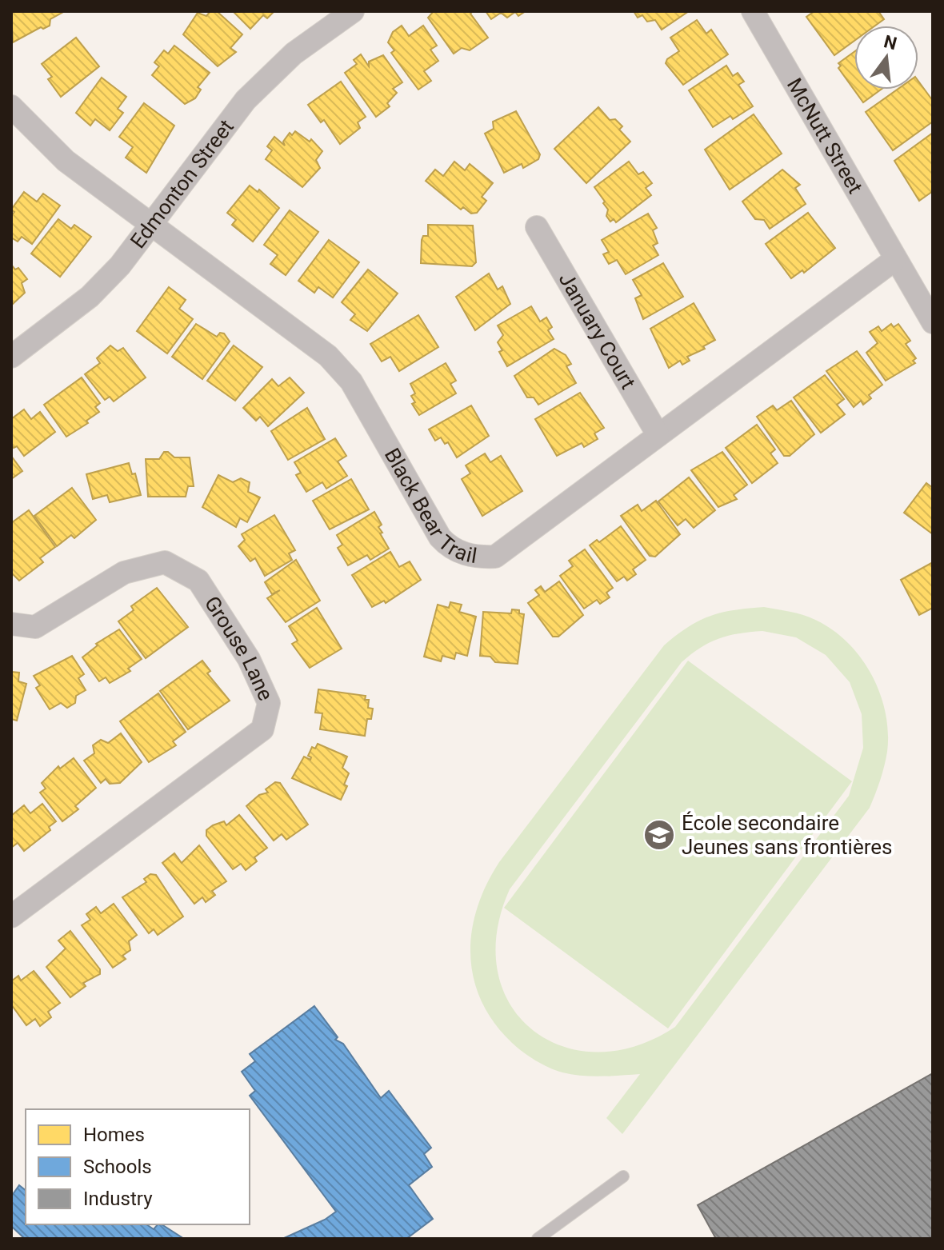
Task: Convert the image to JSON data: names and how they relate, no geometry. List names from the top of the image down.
{
  "streets": {
    "street": [
      "McNutt Street",
      "Edmonton Street",
      "January Court",
      "Black Bear Trail",
      "Grouse Lane"
    ]
  },
  "crossings": [
    ["McNutt Street", "Black Bear Trail"],
    ["Edmonton Street", "Black Bear Trail"],
    ["January Court", "Black Bear Trail"]
  ],
  "places": {
    "school or university": ["École secondaire Jeunes sans frontières"]
  },
  "legend": ["Homes", "Schools", "Industry"],
  "north": "top"
}
